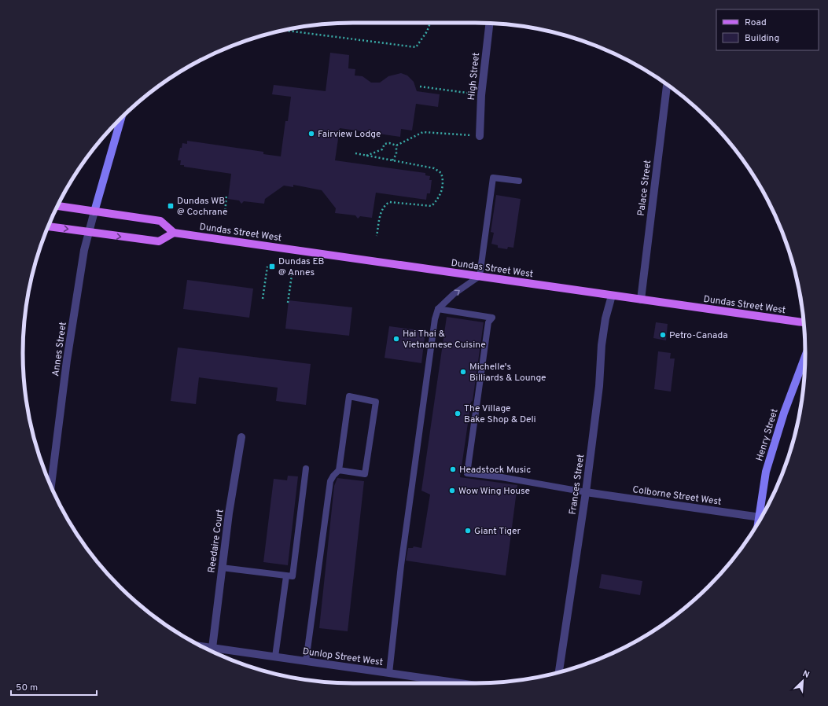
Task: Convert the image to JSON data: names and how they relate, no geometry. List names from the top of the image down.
{
  "streets": {
    "main road": ["Dundas Street West", "Henry Street"],
    "street": [
      "High Street",
      "Palace Street",
      "Annes Street",
      "Frances Street",
      "Colborne Street West",
      "Reedaire Court",
      "Dunlop Street West"
    ]
  },
  "crossings": [
    ["Palace Street", "Dundas Street West"],
    ["Dundas Street West", "Frances Street"],
    ["Frances Street", "Colborne Street West"],
    ["Reedaire Court", "Dunlop Street West"]
  ],
  "places": {
    "other": [
      "Fairview Lodge",
      "Petro-Canada",
      "Hai Thai & Vietnamese Cuisine",
      "Michelle's Billiards & Lounge",
      "The Village Bake Shop & Deli",
      "Headstock Music",
      "Wow Wing House",
      "Giant Tiger"
    ],
    "transit": ["Dundas WB @ Cochrane", "Dundas EB @ Annes"]
  },
  "legend": ["Road", "Building"],
  "scale_bar": "50 m",
  "north": "top right"
}
